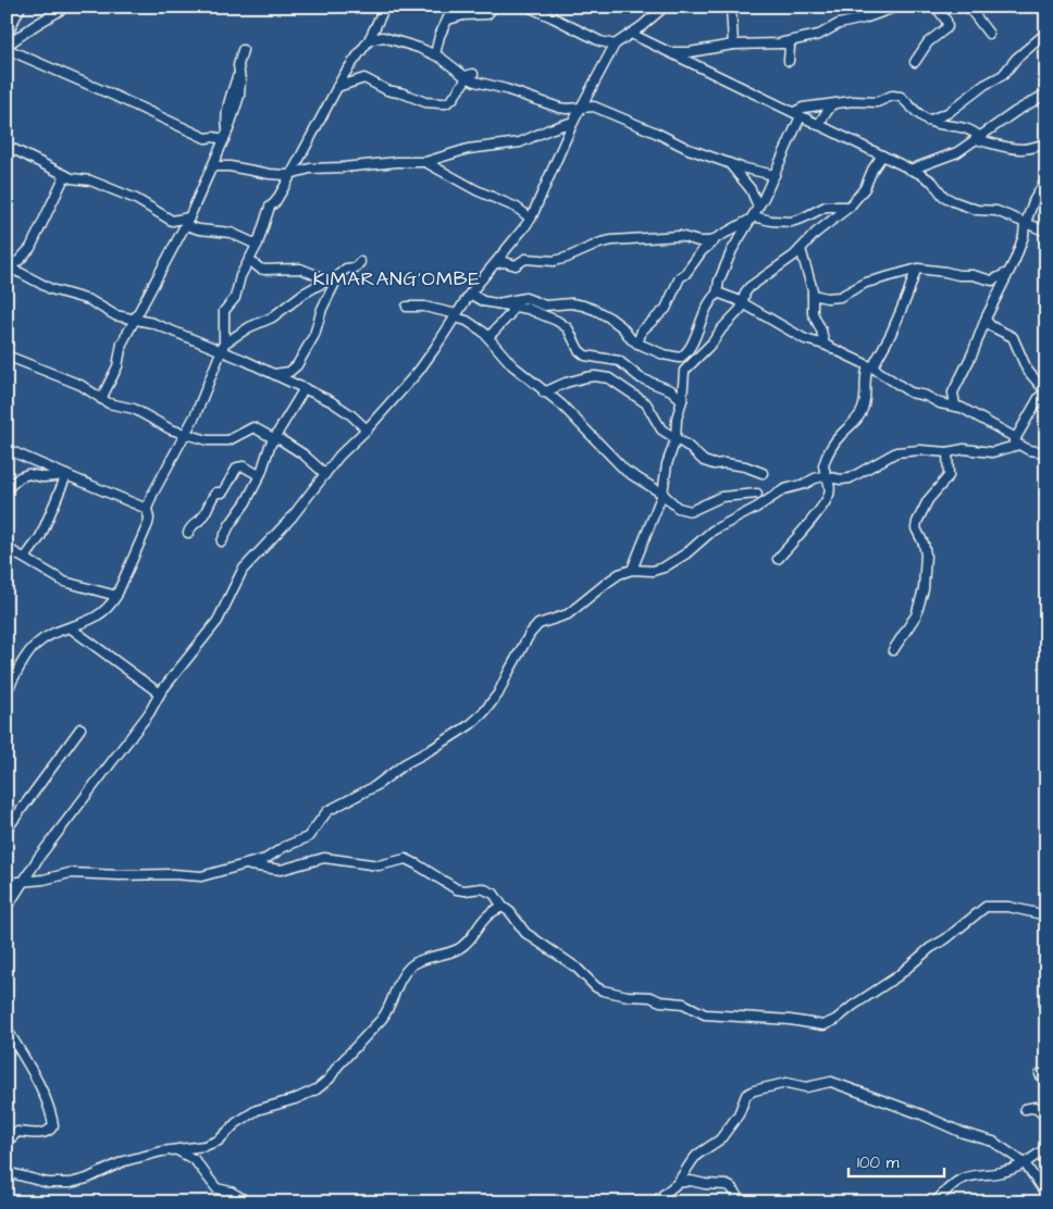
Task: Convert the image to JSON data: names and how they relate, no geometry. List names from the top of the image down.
{
  "districts": ["KIMARANG'OMBE"],
  "scale_bar": "100 m"
}
